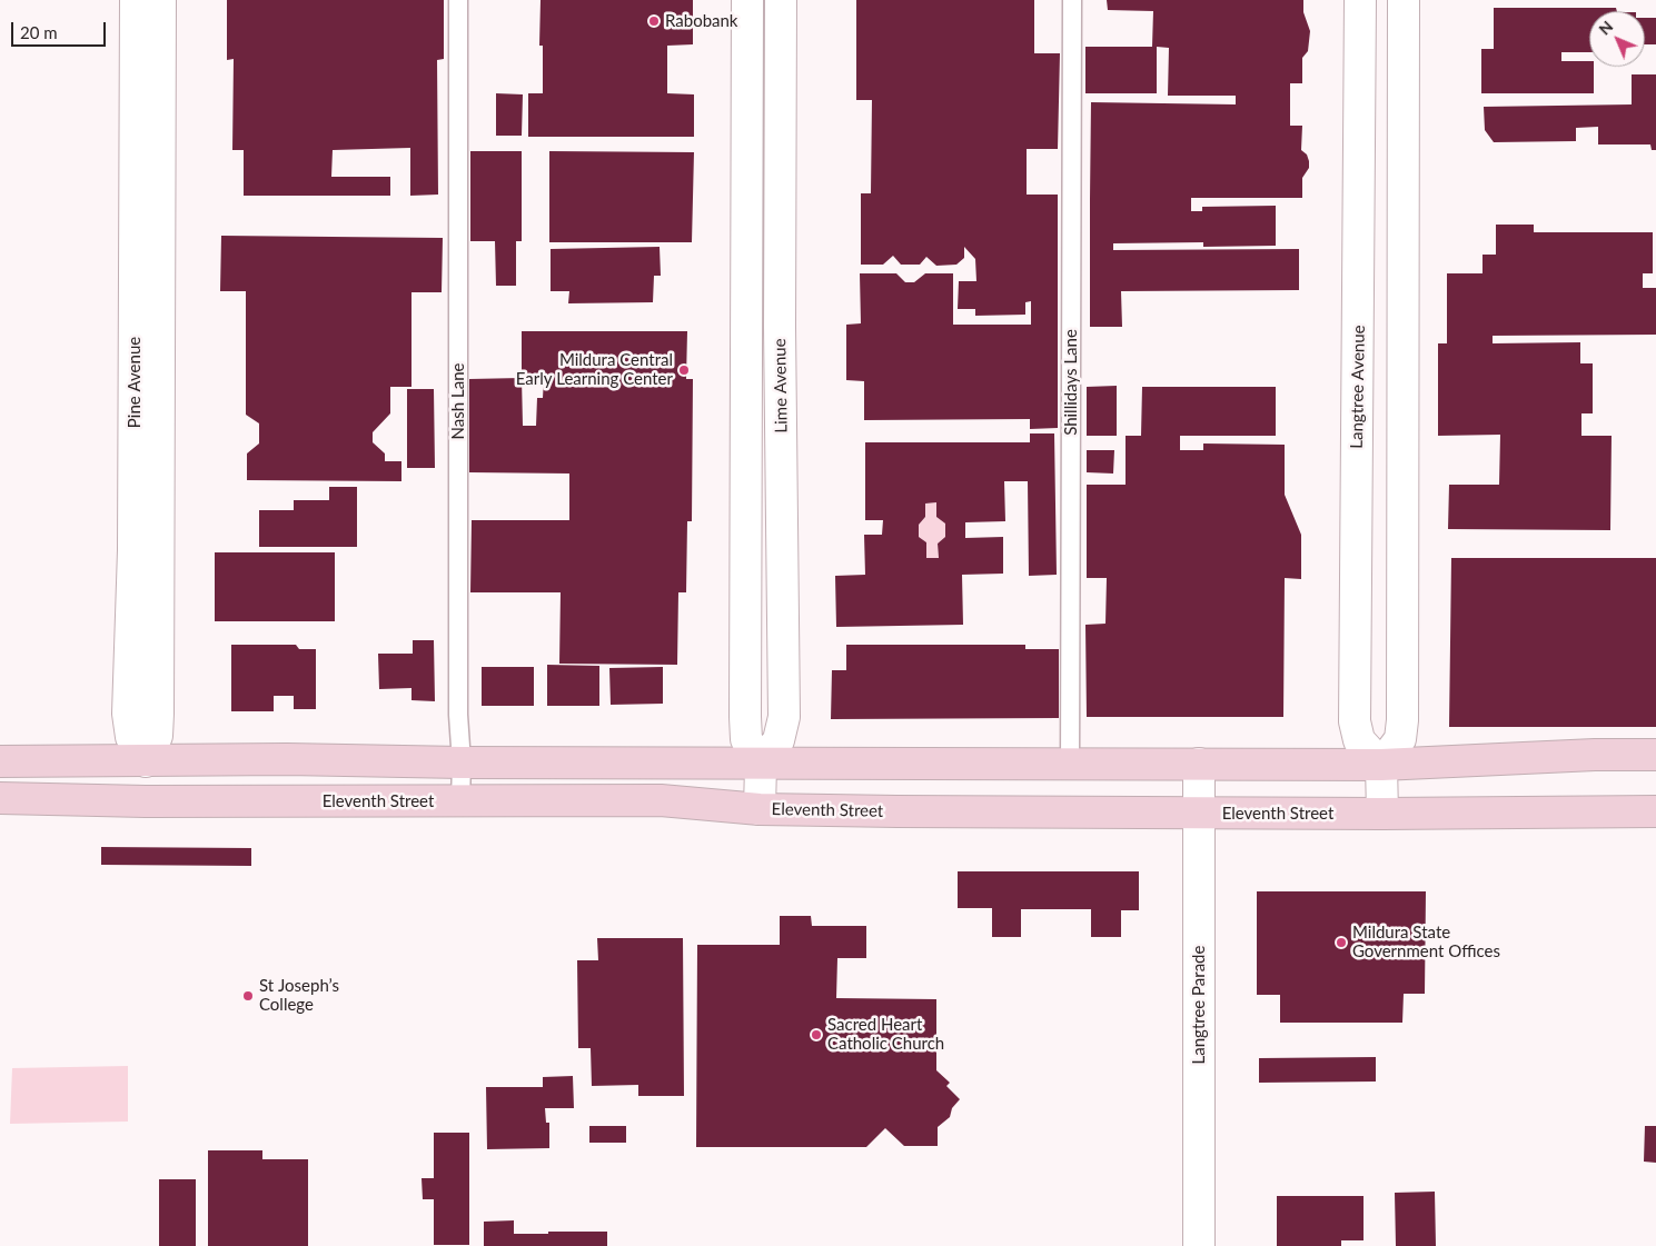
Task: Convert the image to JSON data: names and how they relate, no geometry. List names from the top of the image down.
{
  "streets": {
    "main road": ["Pine Avenue", "Eleventh Street"],
    "street": ["Lime Avenue", "Langtree Avenue", "Langtree Parade"],
    "lane": ["Shillidays Lane", "Nash Lane"]
  },
  "crossings": [
    ["Pine Avenue", "Eleventh Street"],
    ["Nash Lane", "Eleventh Street"],
    ["Eleventh Street", "Langtree Parade"]
  ],
  "places": [
    "Rabobank",
    "Mildura Central Early Learning Center",
    "Mildura State Government Offices",
    "St Joseph’s College",
    "Sacred Heart Catholic Church"
  ],
  "scale_bar": "20 m",
  "north": "top left"
}
